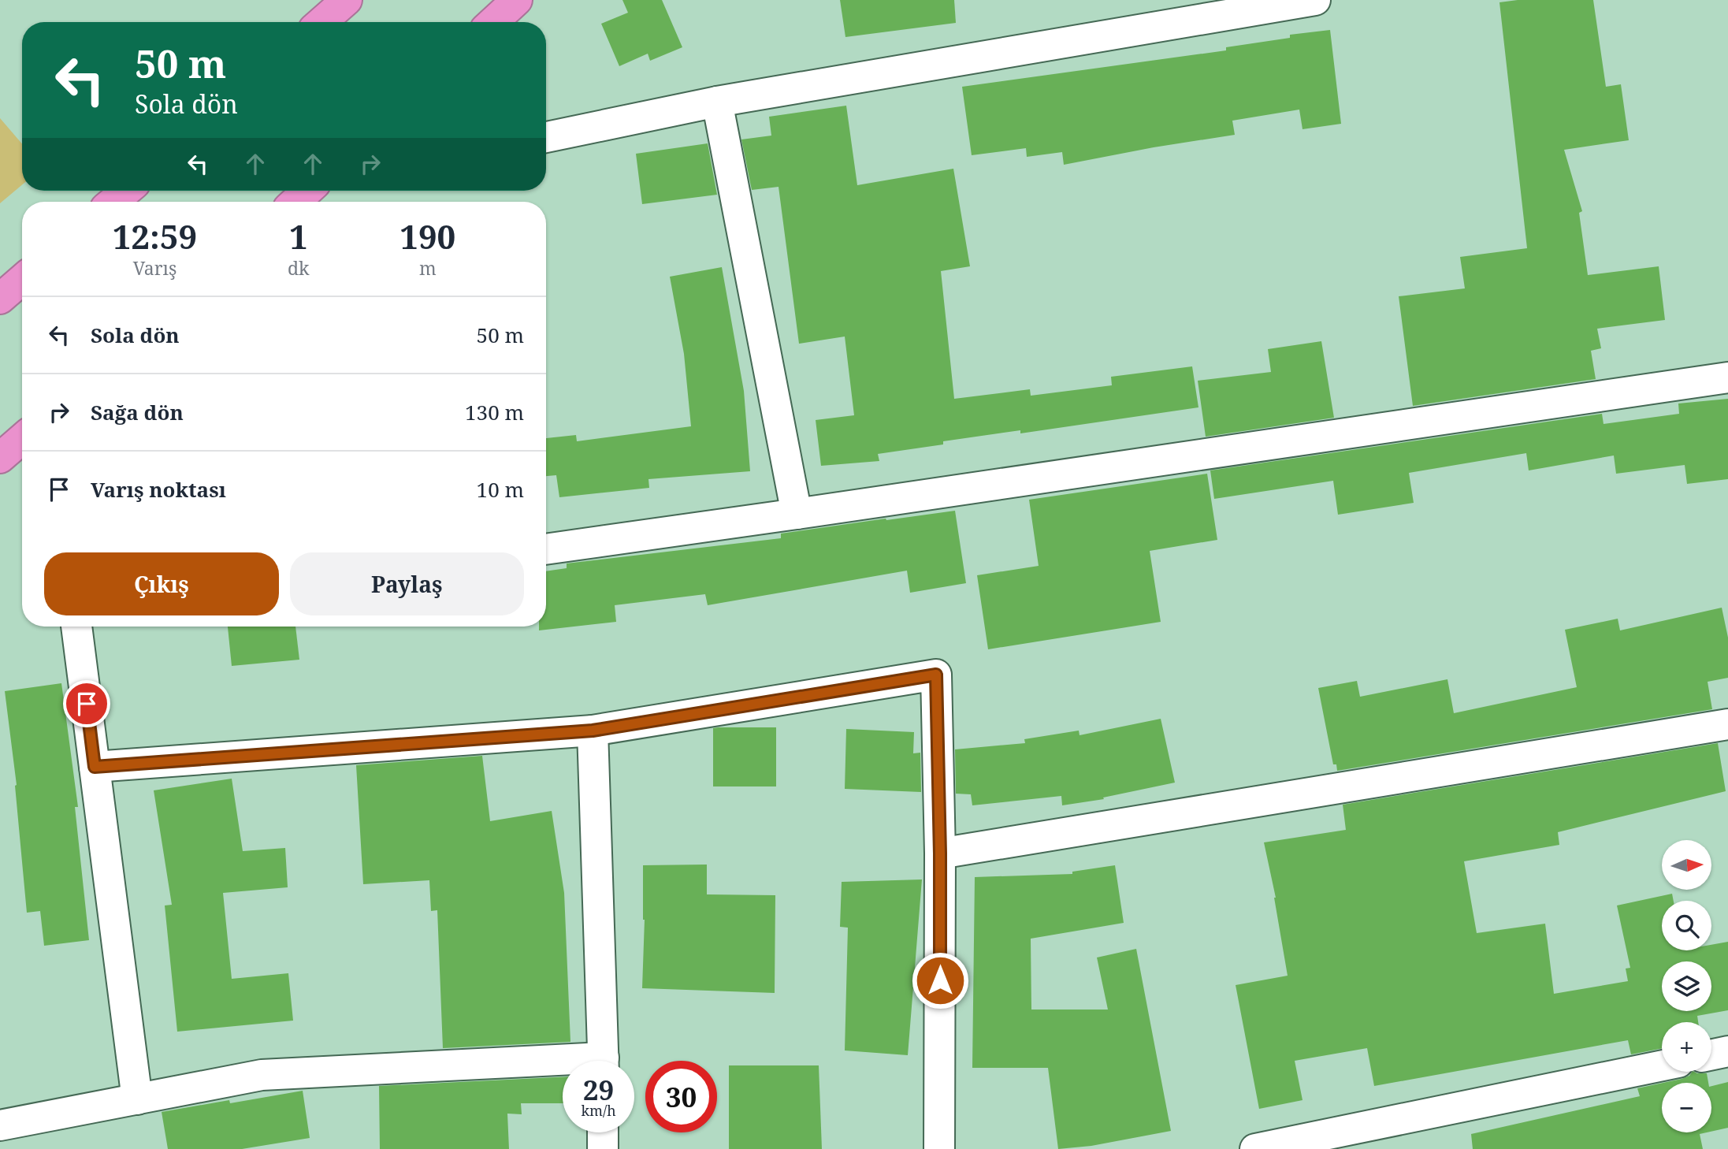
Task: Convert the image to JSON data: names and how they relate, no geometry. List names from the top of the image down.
{
  "north": "right",
  "page": {
    "turn": ["50 m", "Sola dön"],
    "eta": [
      "12:59",
      "Varış",
      "1",
      "dk",
      "190",
      "m"
    ],
    "list": [
      {
        "name": "Sola dön",
        "value": "50 m"
      },
      {
        "name": "Sağa dön",
        "value": "130 m"
      },
      {
        "name": "Varış noktası",
        "value": "10 m"
      }
    ],
    "buttons": ["Çıkış", "Paylaş"],
    "map_buttons": ["+", "−"],
    "speed": "29 km/h",
    "limit": "30"
  }
}
